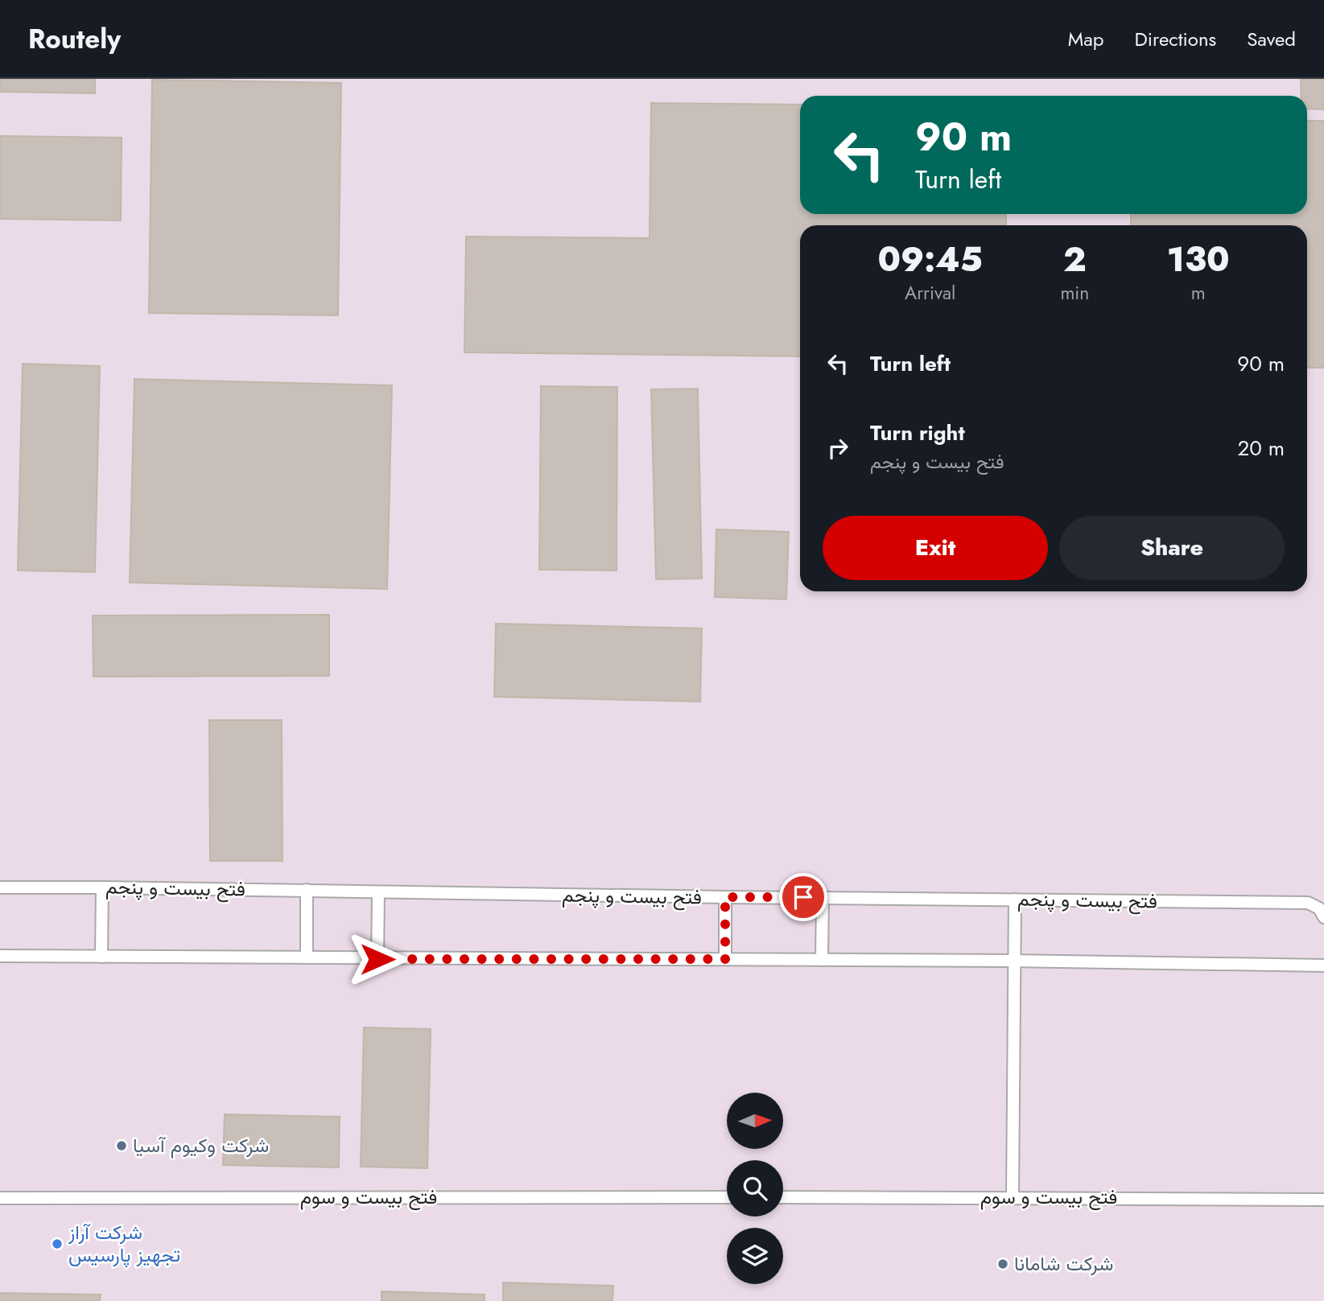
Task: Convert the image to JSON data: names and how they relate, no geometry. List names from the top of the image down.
{
  "streets": {
    "lane": ["فتح بیست و پنجم", "فتح بیست و سوم"]
  },
  "places": ["شرکت وکیوم آسیا", "شرکت آراز تجهیز پارسیس", "شرکت شامانا"],
  "north": "right",
  "page": {
    "header": "Routely",
    "nav": ["Map", "Directions", "Saved"],
    "turn": ["90 m", "Turn left"],
    "eta": [
      "09:45",
      "Arrival",
      "2",
      "min",
      "130",
      "m"
    ],
    "list": [
      {
        "name": "Turn left",
        "value": "90 m"
      },
      {
        "name": "Turn right",
        "note": "فتح بیست و پنجم",
        "value": "20 m"
      }
    ],
    "buttons": ["Exit", "Share"]
  }
}
